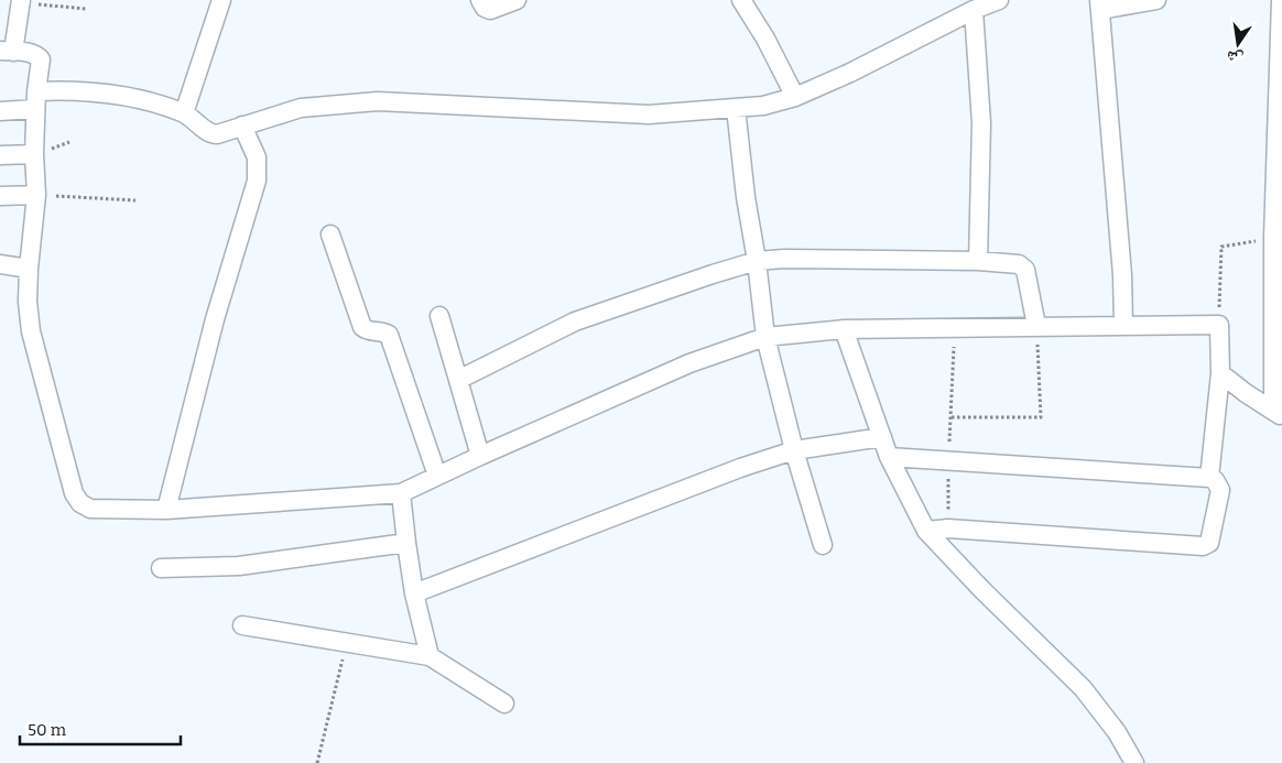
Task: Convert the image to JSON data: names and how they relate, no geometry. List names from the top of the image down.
{
  "scale_bar": "50 m",
  "north": "bottom"
}
